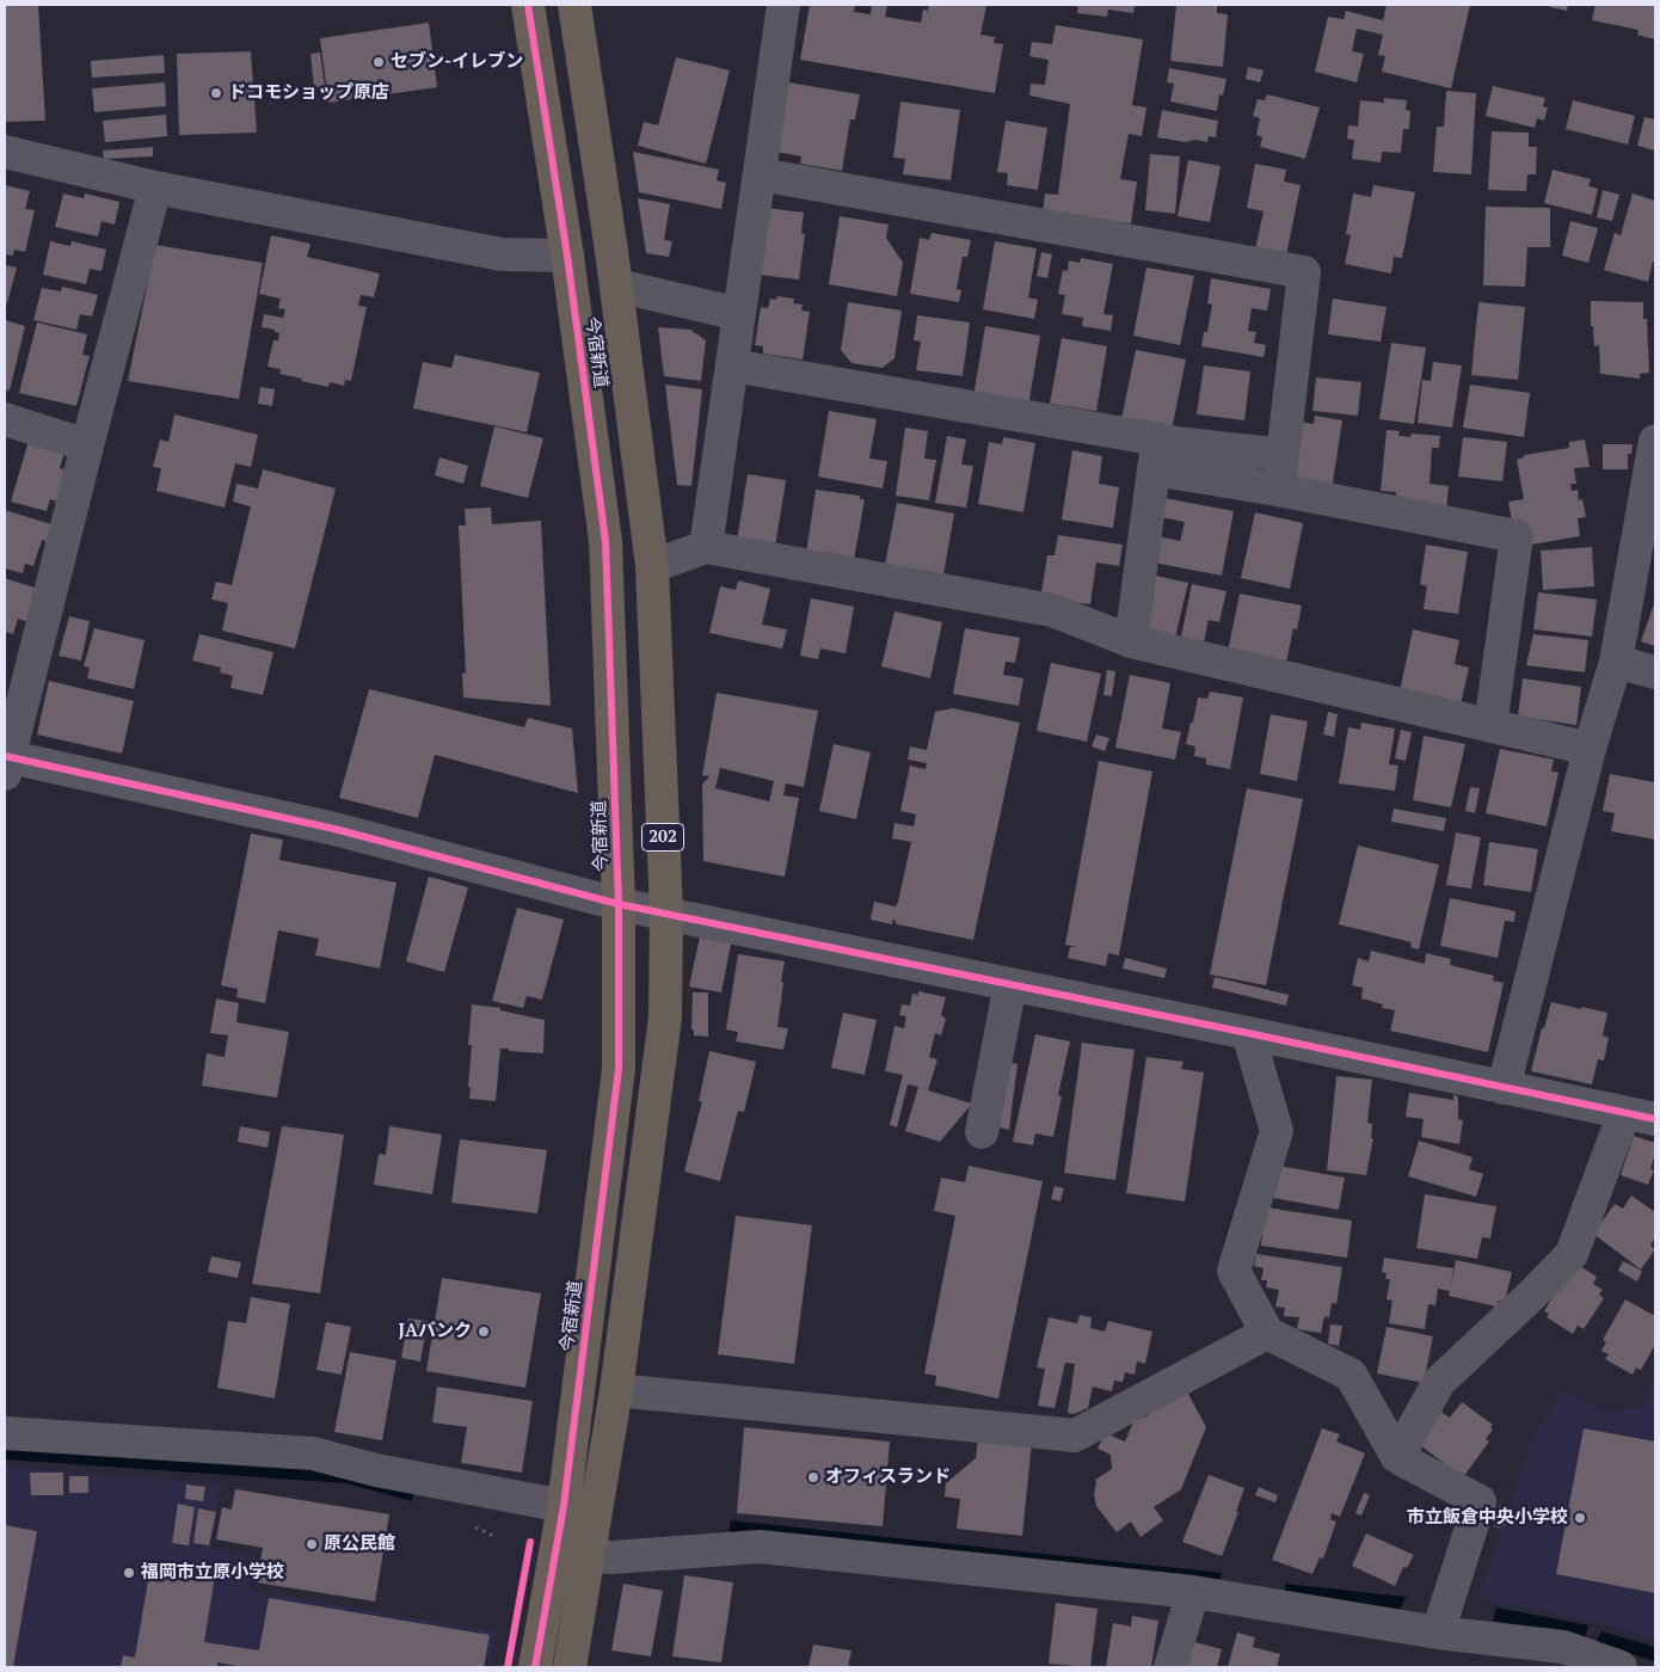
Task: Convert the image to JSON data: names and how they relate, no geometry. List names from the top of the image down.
{
  "streets": {
    "highway": ["今宿新道", "202"]
  },
  "places": [
    "セブン-イレブン",
    "ドコモショップ原店",
    "JAバンク",
    "オフィスランド",
    "市立飯倉中央小学校",
    "原公民館",
    "福岡市立原小学校"
  ]
}
